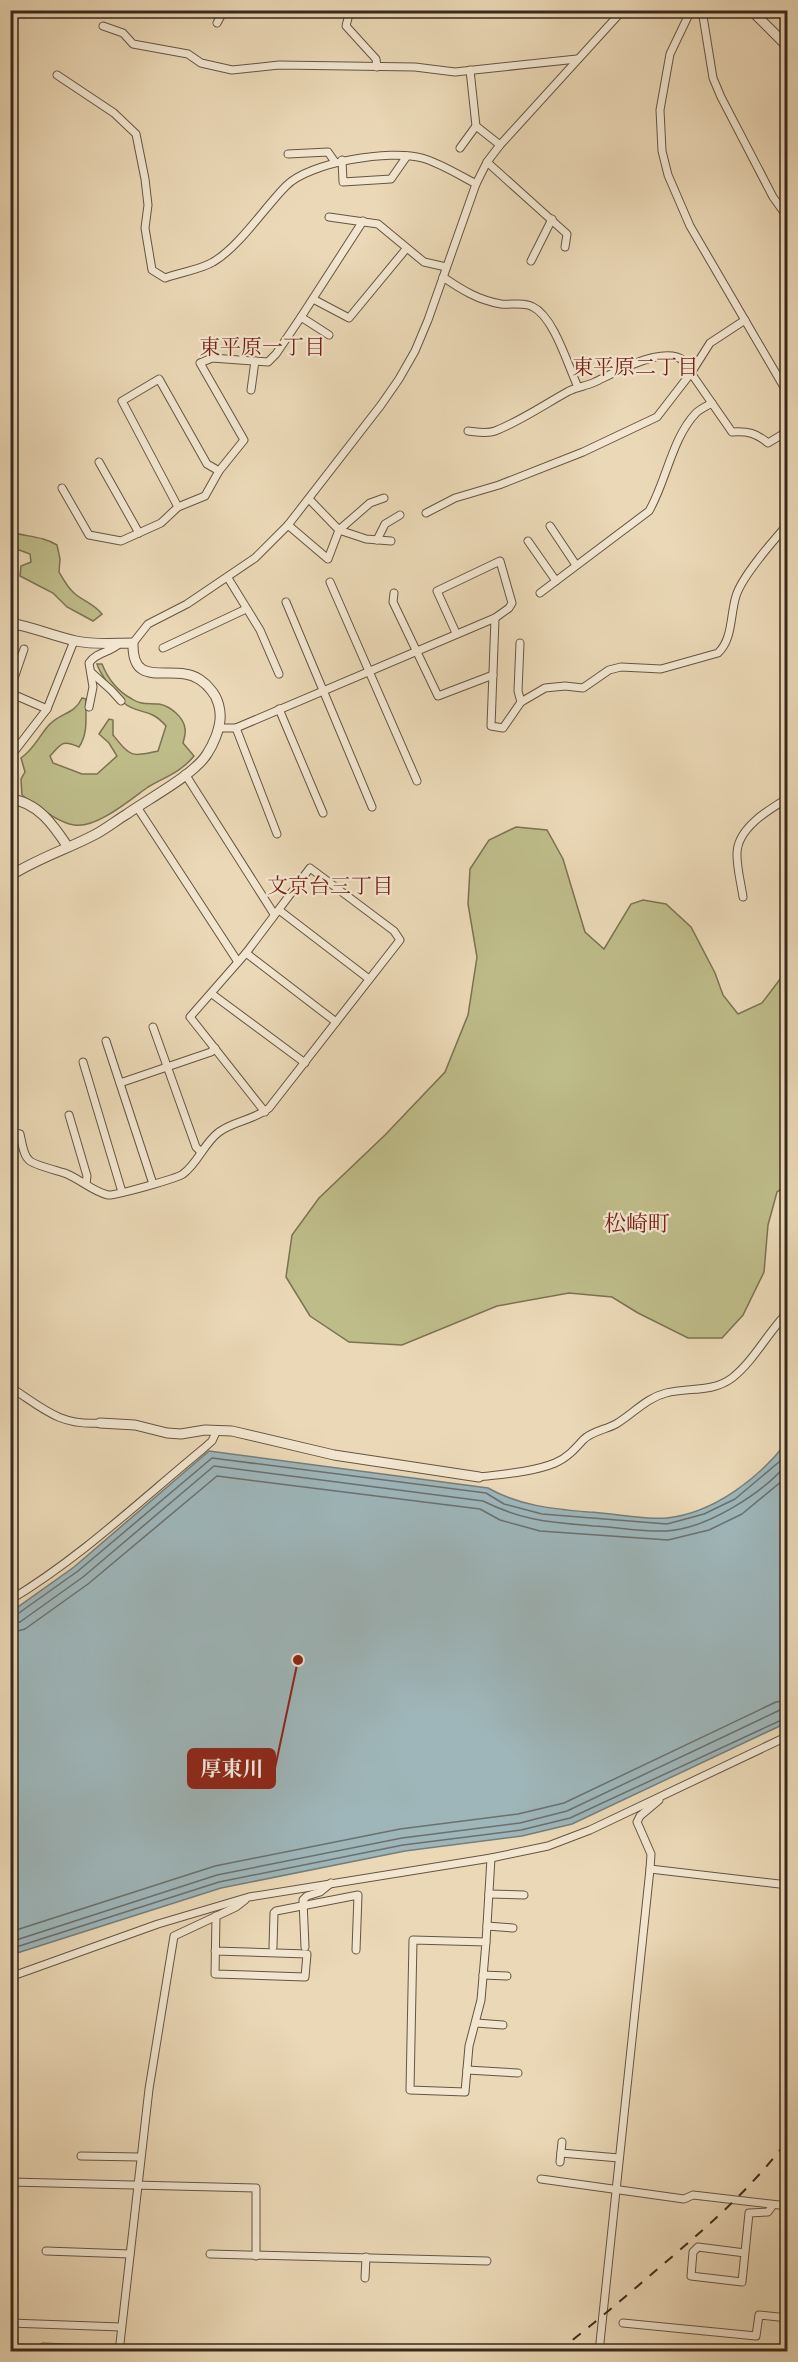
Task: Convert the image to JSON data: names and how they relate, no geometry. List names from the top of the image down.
{
  "districts": [
    "東平原一丁目",
    "東平原二丁目",
    "文京台三丁目",
    "松崎町"
  ],
  "places": ["厚東川"]
}
